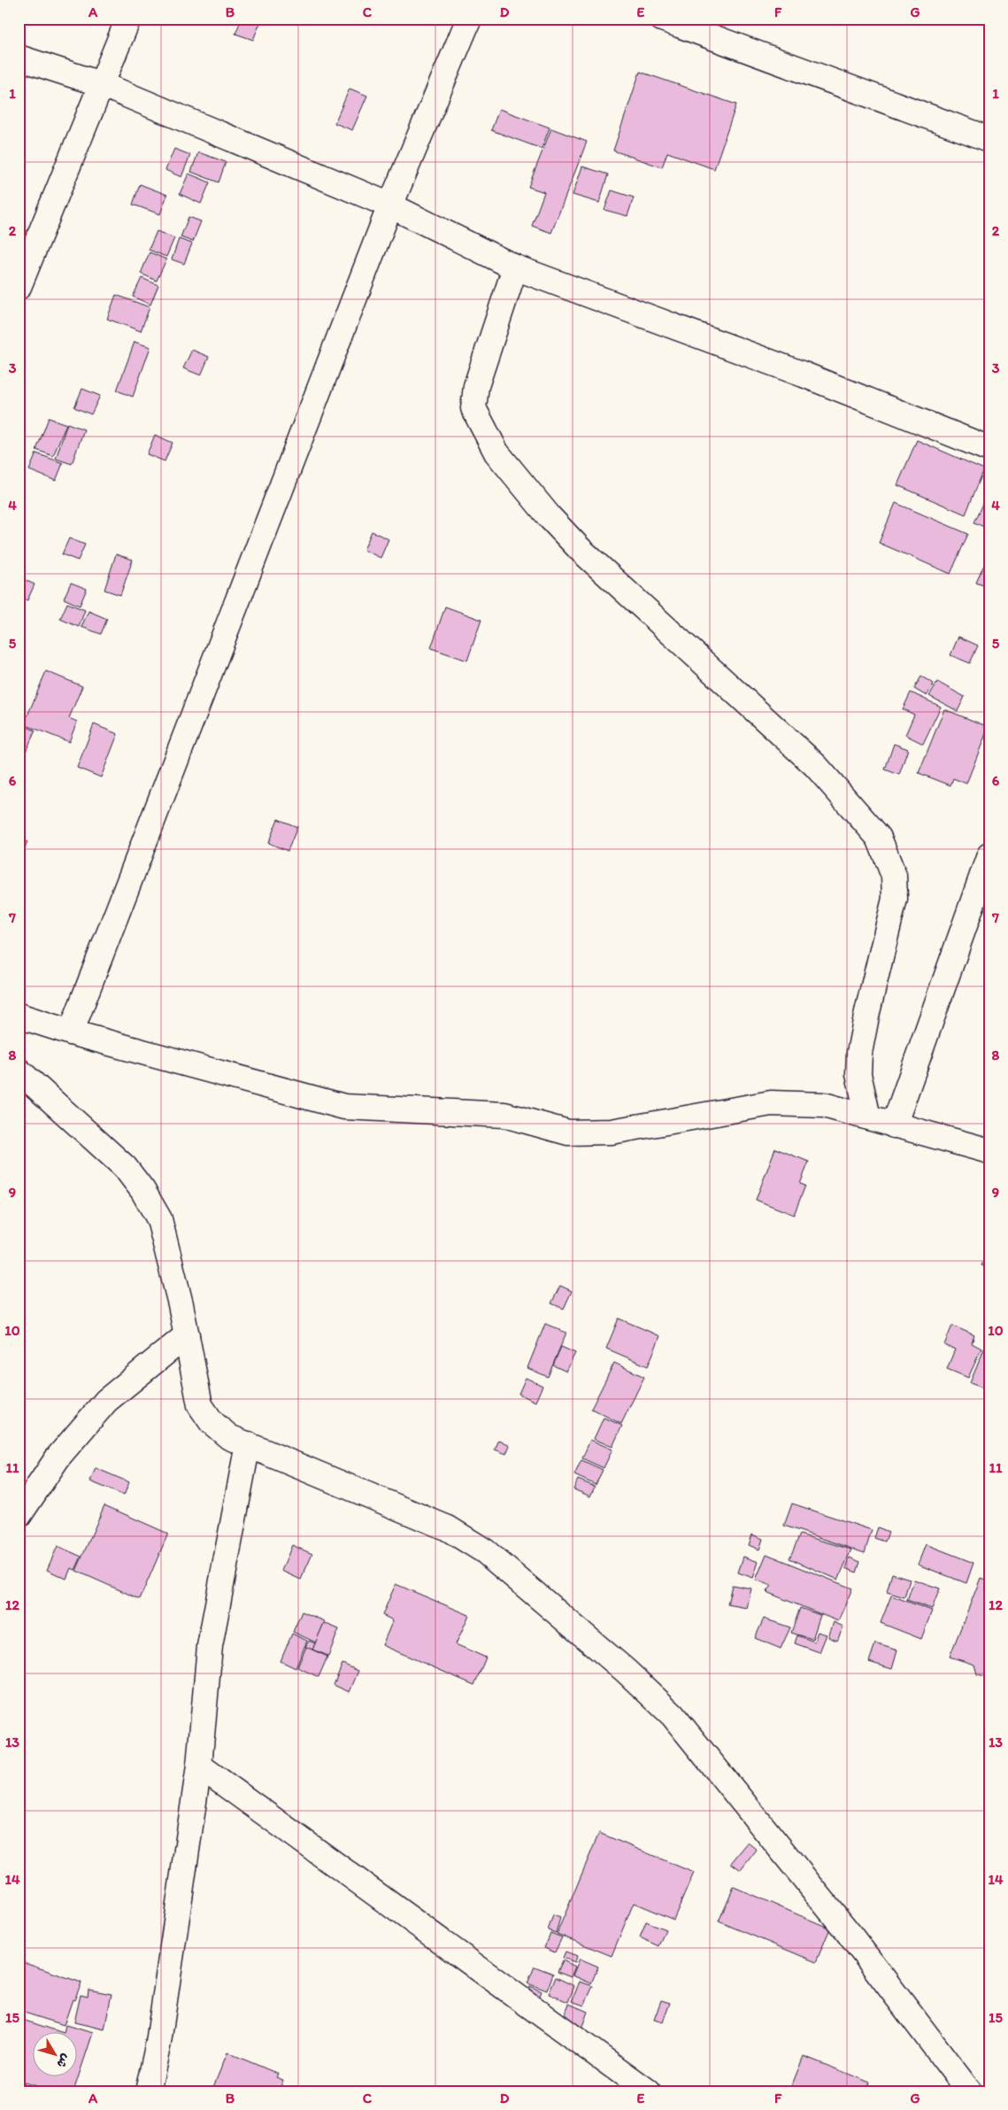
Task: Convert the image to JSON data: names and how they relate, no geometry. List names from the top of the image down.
{
  "north": "bottom right",
  "grid": {
    "columns": [
      "A",
      "B",
      "C",
      "D",
      "E",
      "F",
      "G"
    ],
    "rows": [
      "1",
      "2",
      "3",
      "4",
      "5",
      "6",
      "7",
      "8",
      "9",
      "10",
      "11",
      "12",
      "13",
      "14",
      "15"
    ]
  }
}
